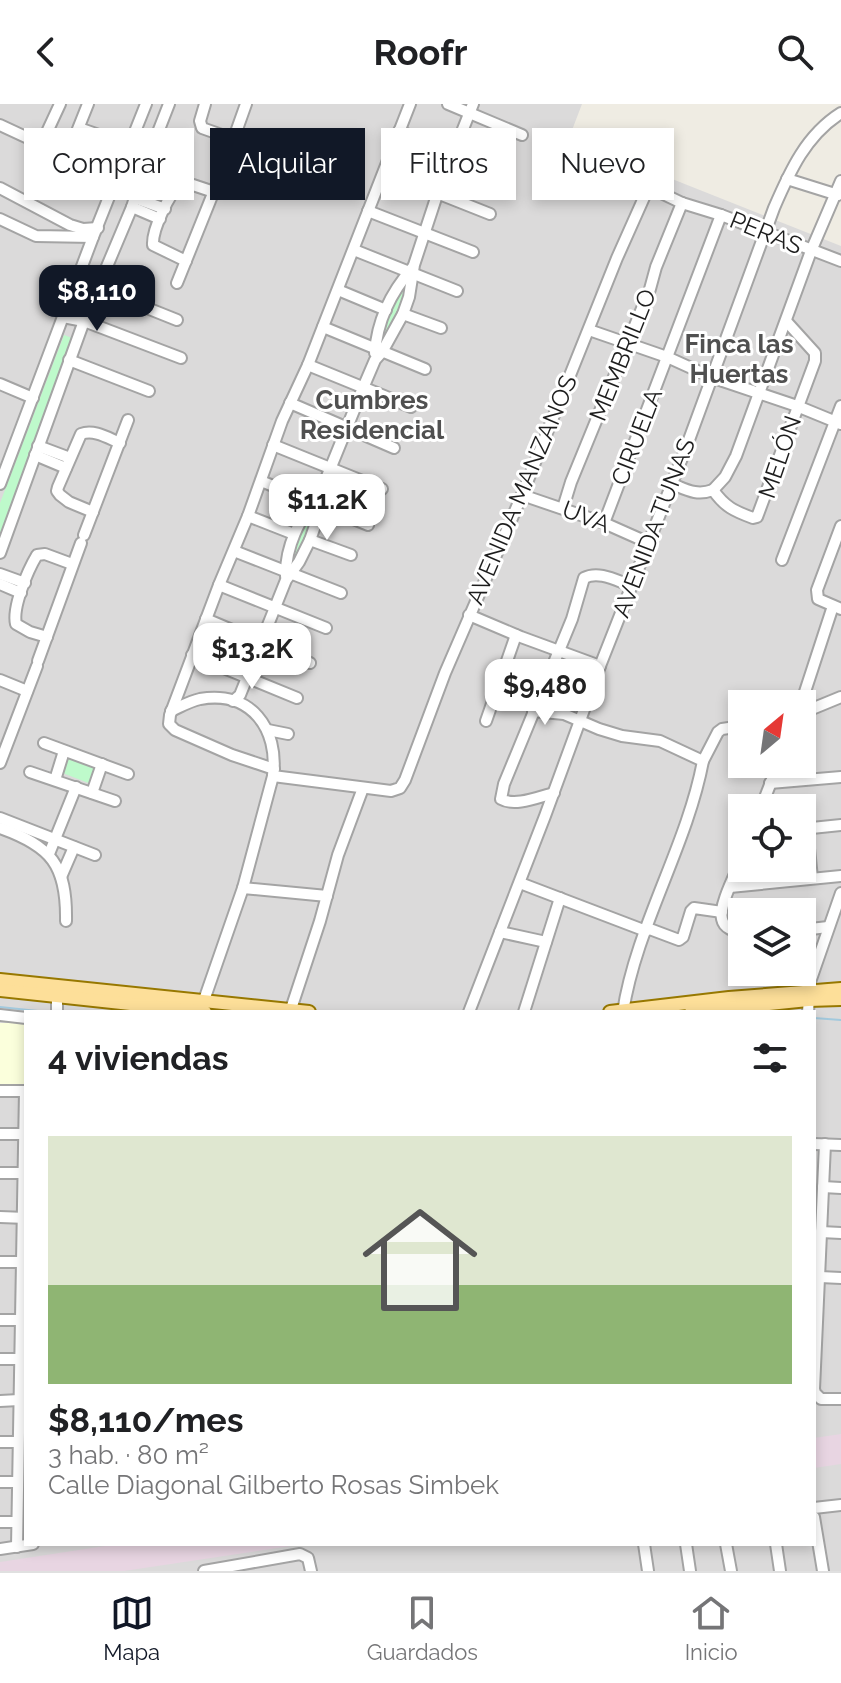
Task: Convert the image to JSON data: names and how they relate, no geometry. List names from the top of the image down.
{
  "streets": {
    "street": [
      "PERAS",
      "MEMBRILLO",
      "CIRUELA",
      "MELÓN",
      "AVENIDA MANZANOS",
      "UVA",
      "AVENIDA TUNAS"
    ]
  },
  "crossings": [
    ["PERAS", "MEMBRILLO"],
    ["PERAS", "CIRUELA"],
    ["PERAS", "AVENIDA TUNAS"],
    ["MEMBRILLO", "UVA"],
    ["CIRUELA", "UVA"],
    ["AVENIDA MANZANOS", "UVA"],
    ["UVA", "AVENIDA TUNAS"]
  ],
  "districts": ["Finca las Huertas", "Cumbres Residencial"],
  "north": "top right",
  "page": {
    "header": "Roofr",
    "chip": [
      "Comprar",
      "Alquilar",
      "Filtros",
      "Nuevo"
    ],
    "price": [
      "$8,110",
      "$11.2K",
      "$13.2K",
      "$9,480"
    ],
    "heading": "4 viviendas",
    "list": [
      {
        "name": "$8,110/mes",
        "note": "3 hab. · 80 m² · Calle Diagonal Gilberto Rosas Simbek"
      }
    ],
    "tabs": ["Mapa", "Guardados", "Inicio"]
  }
}
